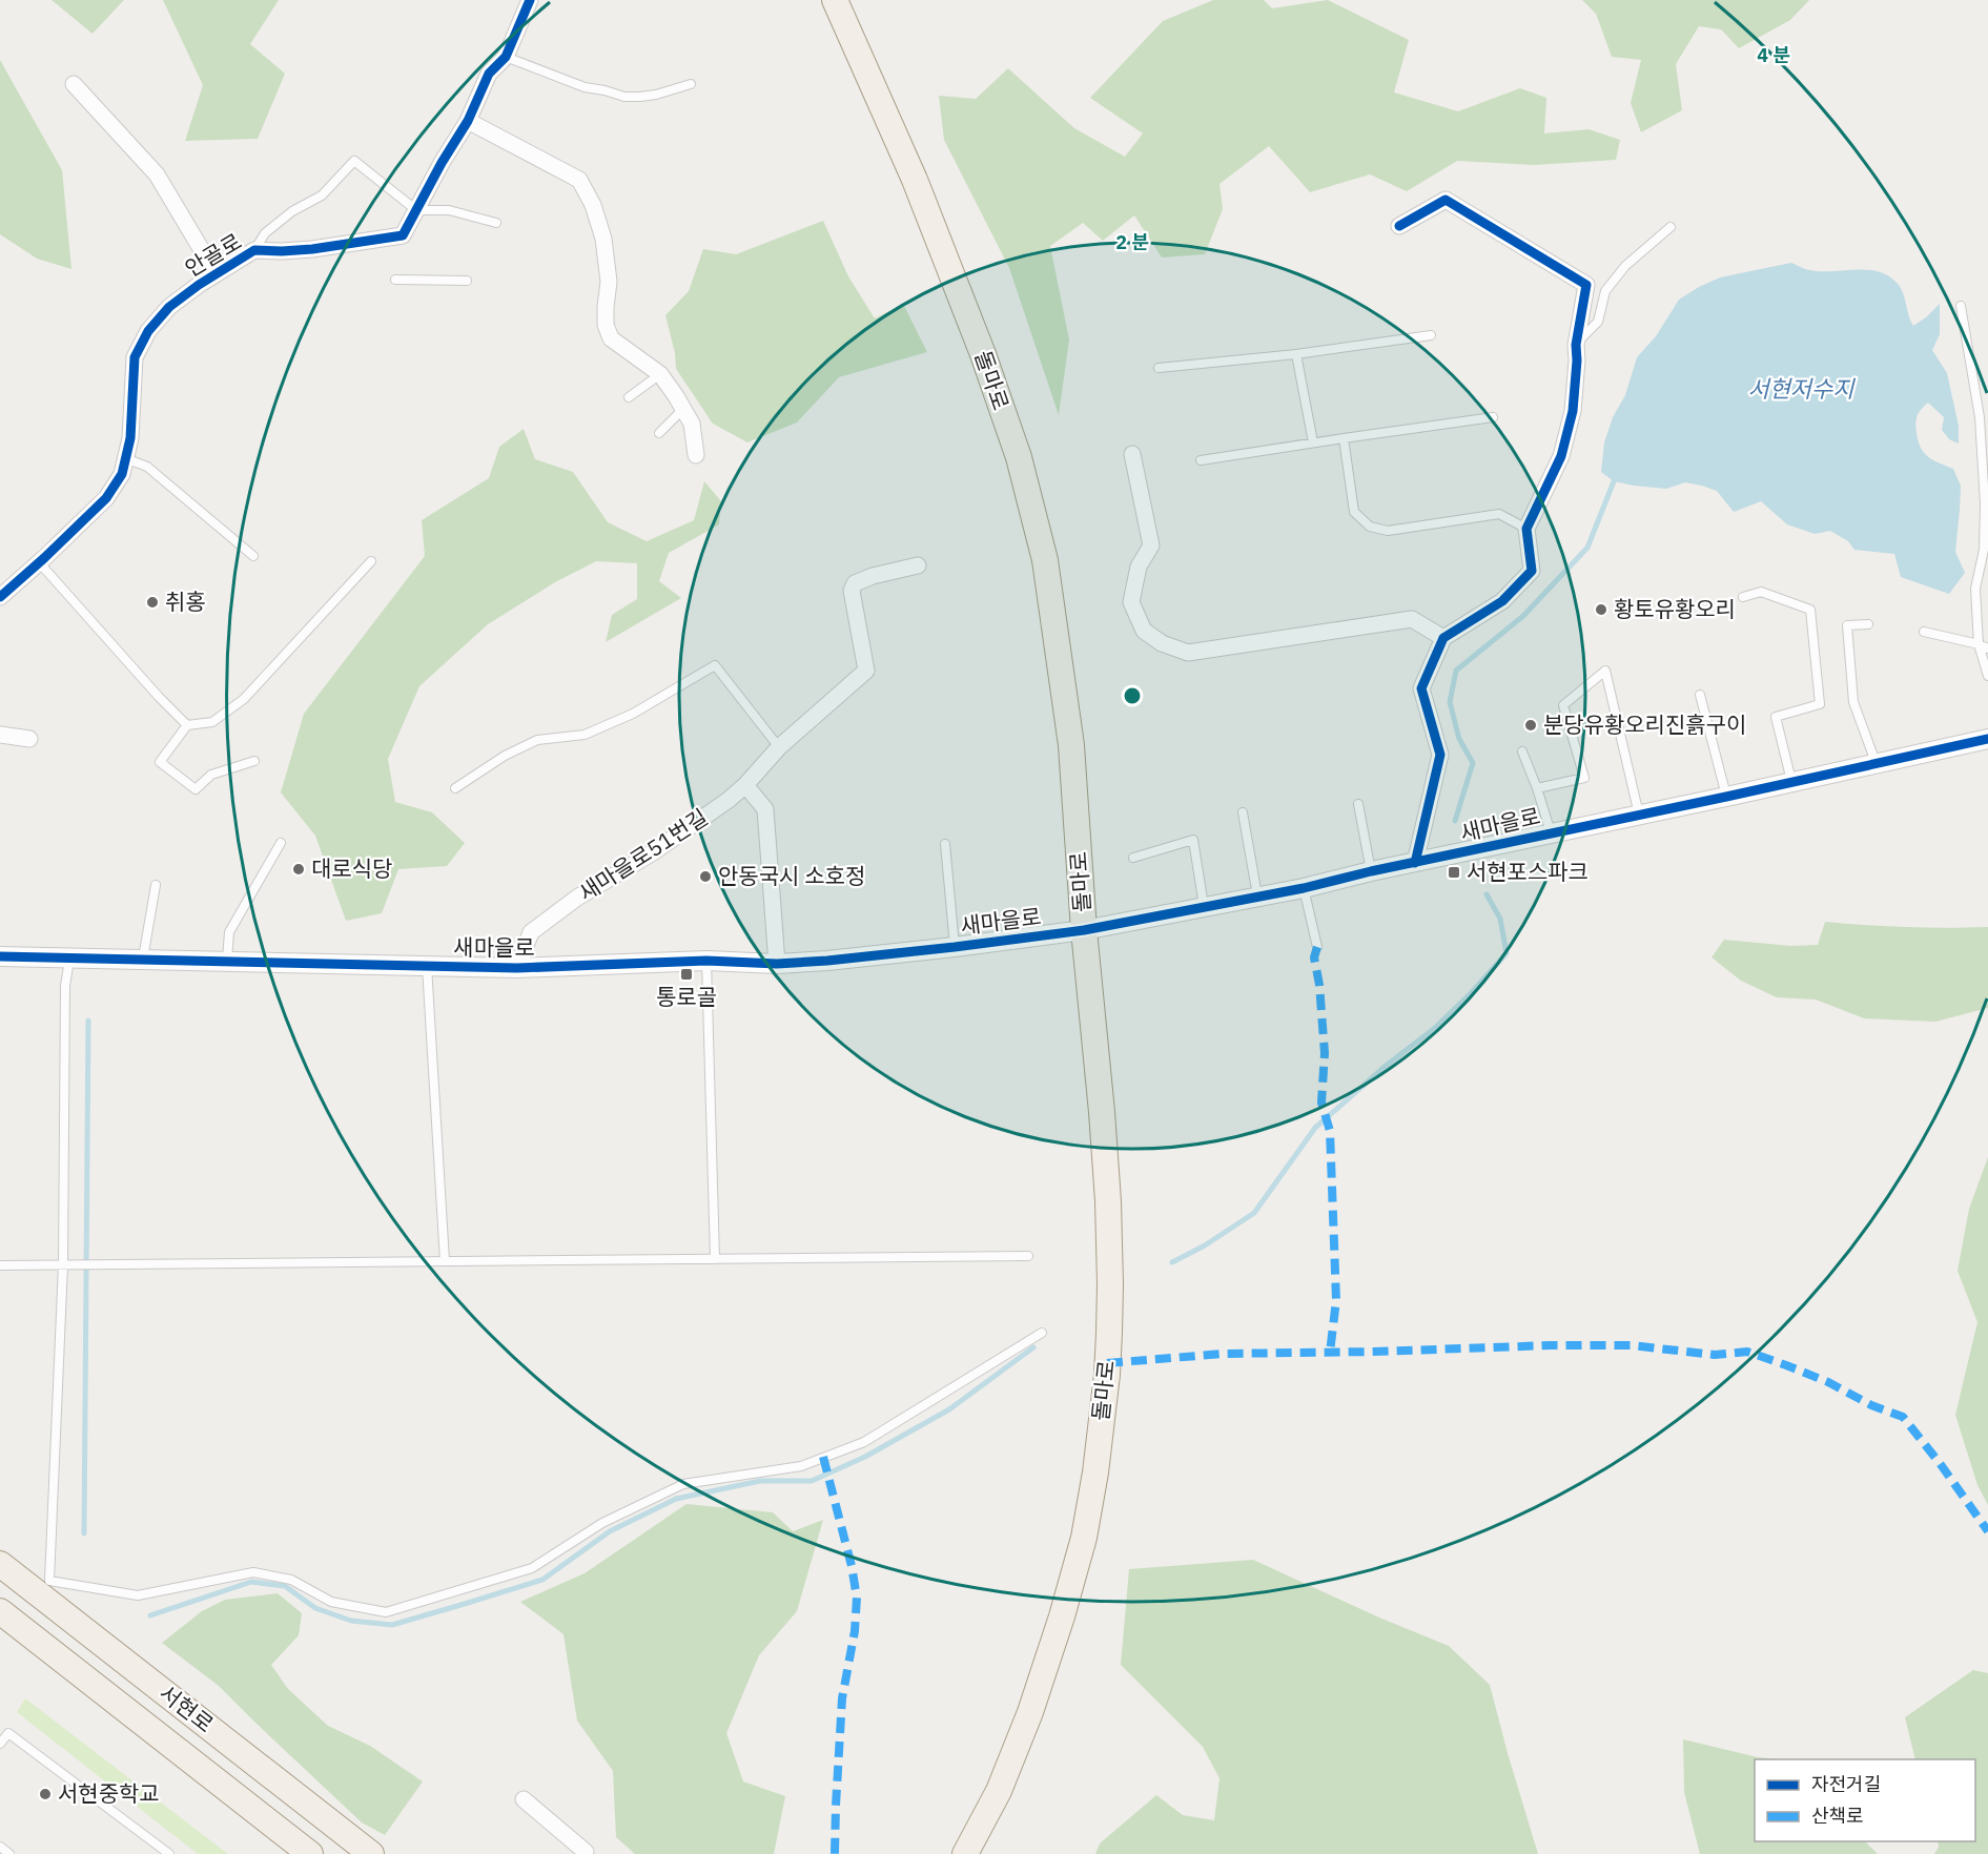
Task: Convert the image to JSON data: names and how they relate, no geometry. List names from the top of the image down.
{
  "streets": {
    "main road": ["돌마로", "서현로"],
    "street": ["안골로", "새마을로", "새마을로51번길"]
  },
  "crossings": [
    ["돌마로", "새마을로"],
    ["새마을로", "새마을로51번길"]
  ],
  "water": ["서현저수지"],
  "places": {
    "other": [
      "취홍",
      "황토유황오리",
      "분당유황오리진흙구이",
      "대로식당",
      "안동국시 소호정",
      "서현중학교"
    ],
    "transit": ["서현포스파크", "통로골"]
  },
  "legend": ["자전거길", "산책로"],
  "rings": ["4 분", "2 분"]
}
